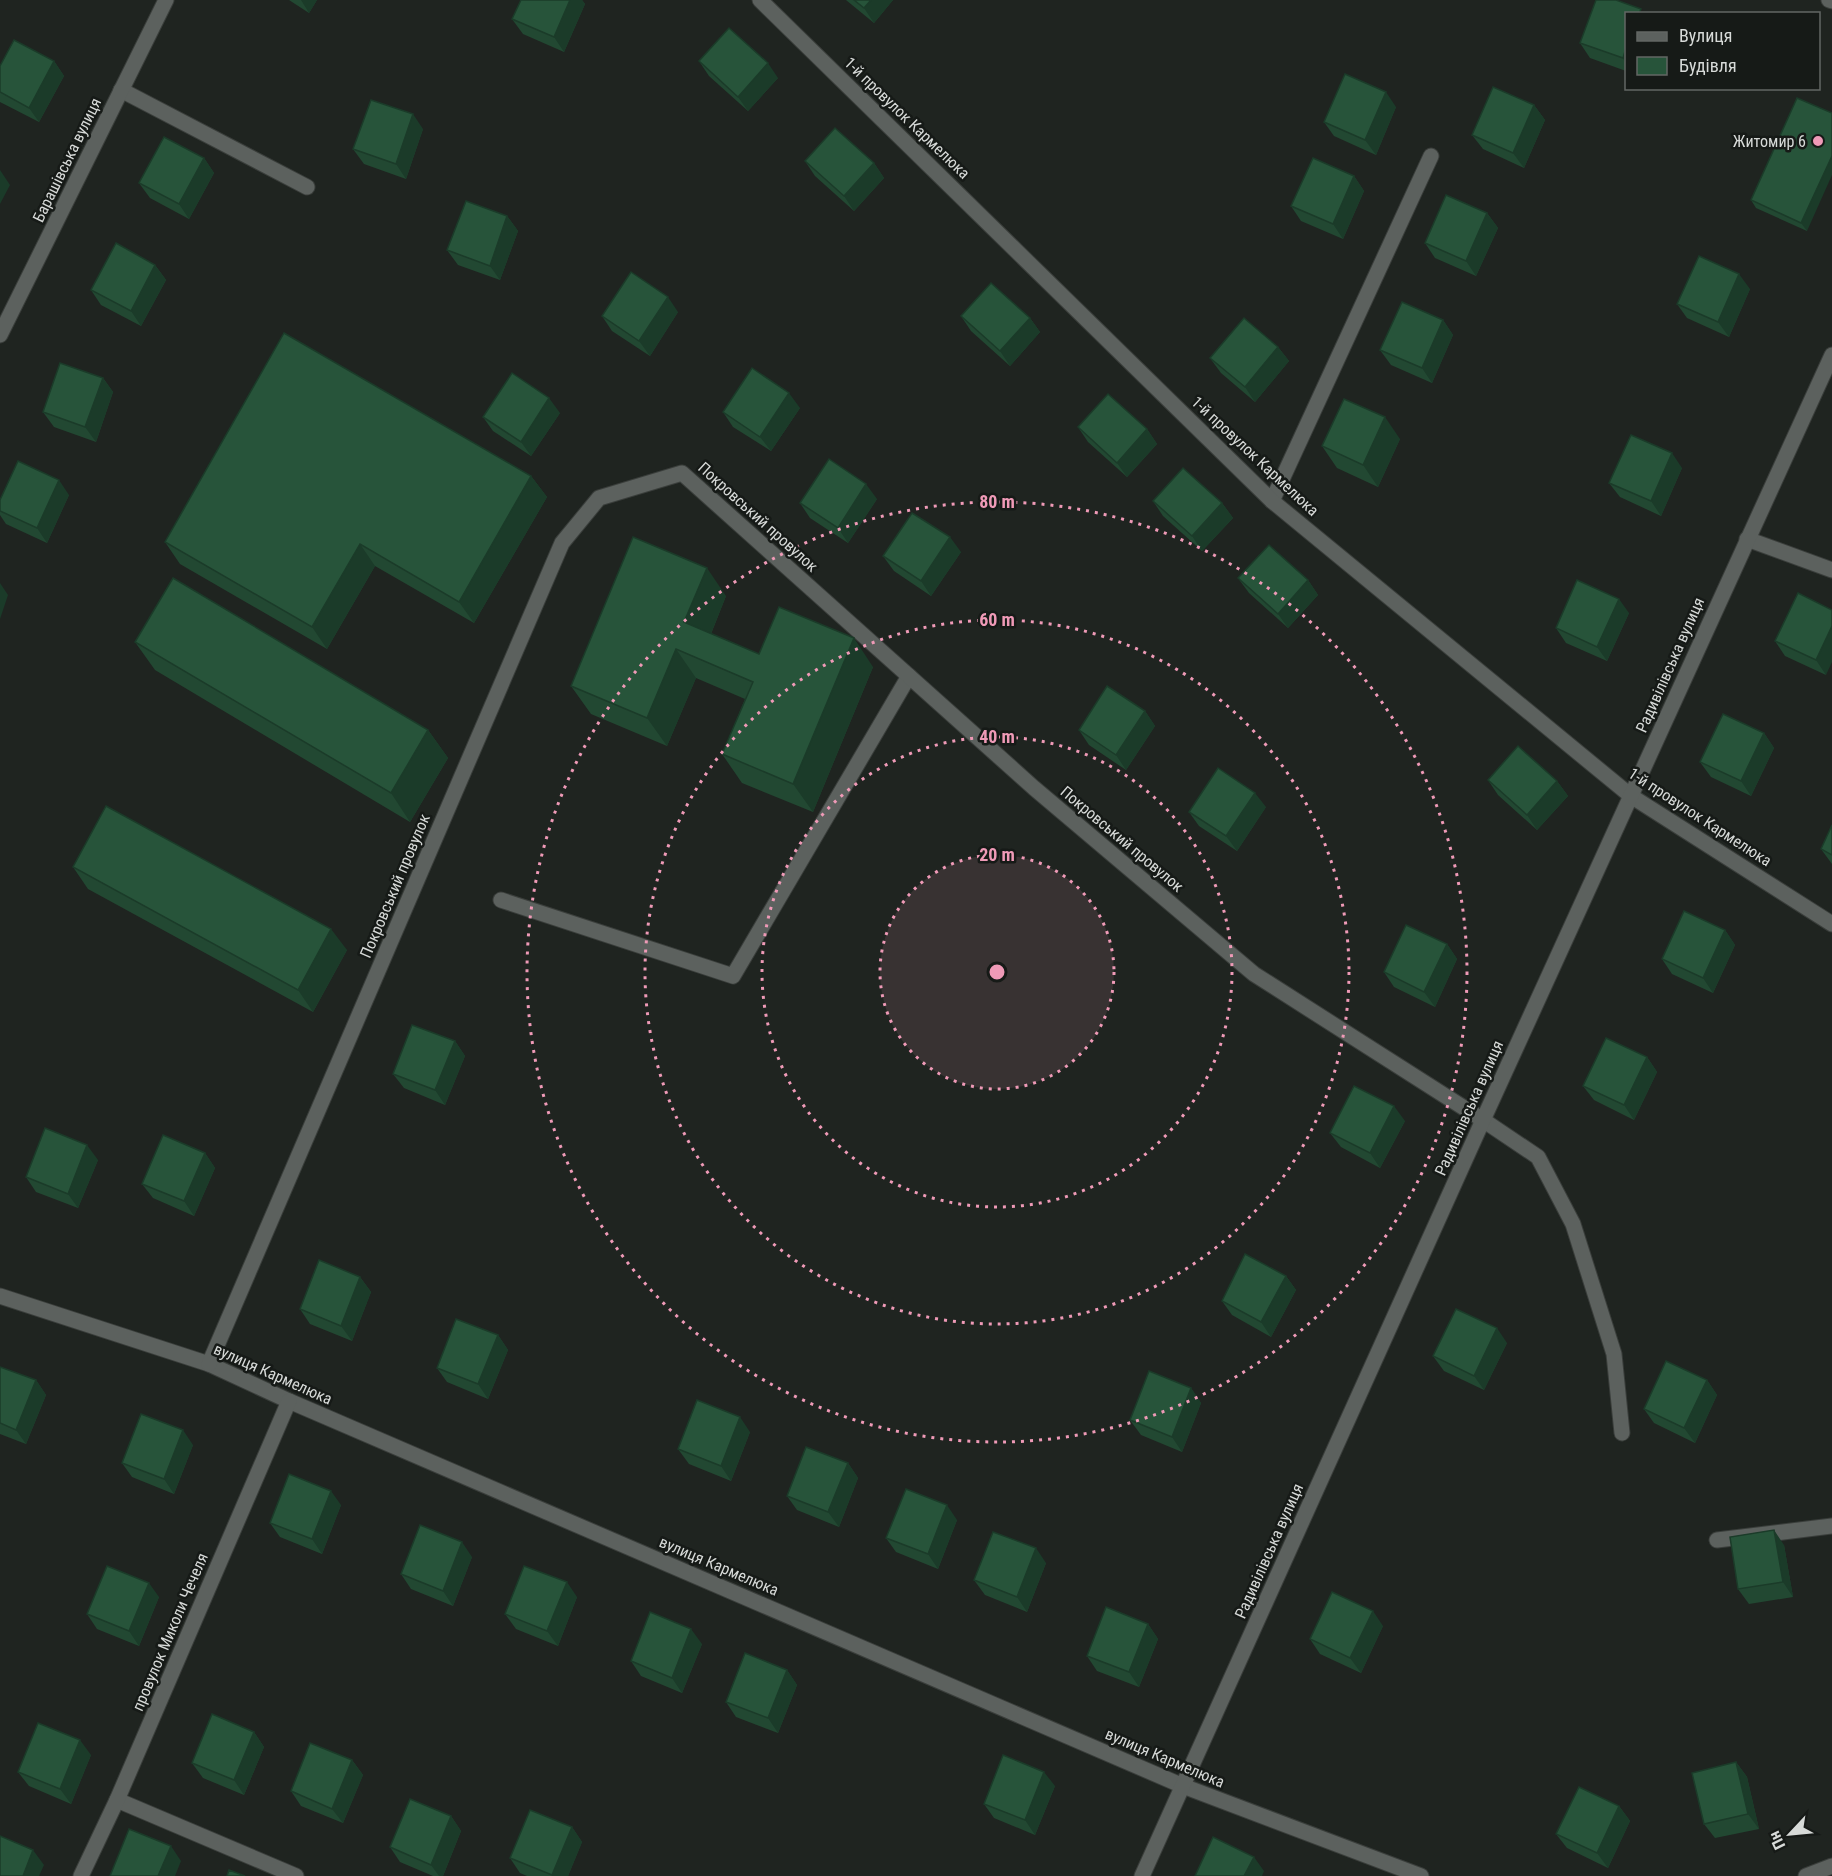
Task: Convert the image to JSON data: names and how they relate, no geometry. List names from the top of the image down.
{
  "streets": {
    "street": [
      "1-й провулок Кармелюка",
      "Барашівська вулиця",
      "Покровський провулок",
      "Радивілівська вулиця",
      "вулиця Кармелюка",
      "провулок Миколи Чечеля"
    ]
  },
  "crossings": [
    ["1-й провулок Кармелюка", "Радивілівська вулиця"],
    ["Покровський провулок", "Радивілівська вулиця"],
    ["Покровський провулок", "вулиця Кармелюка"],
    ["Радивілівська вулиця", "вулиця Кармелюка"],
    ["вулиця Кармелюка", "провулок Миколи Чечеля"]
  ],
  "places": ["Житомир 6"],
  "legend": ["Вулиця", "Будівля"],
  "north": "bottom left",
  "rings": [
    "80 m",
    "60 m",
    "40 m",
    "20 m"
  ]
}
